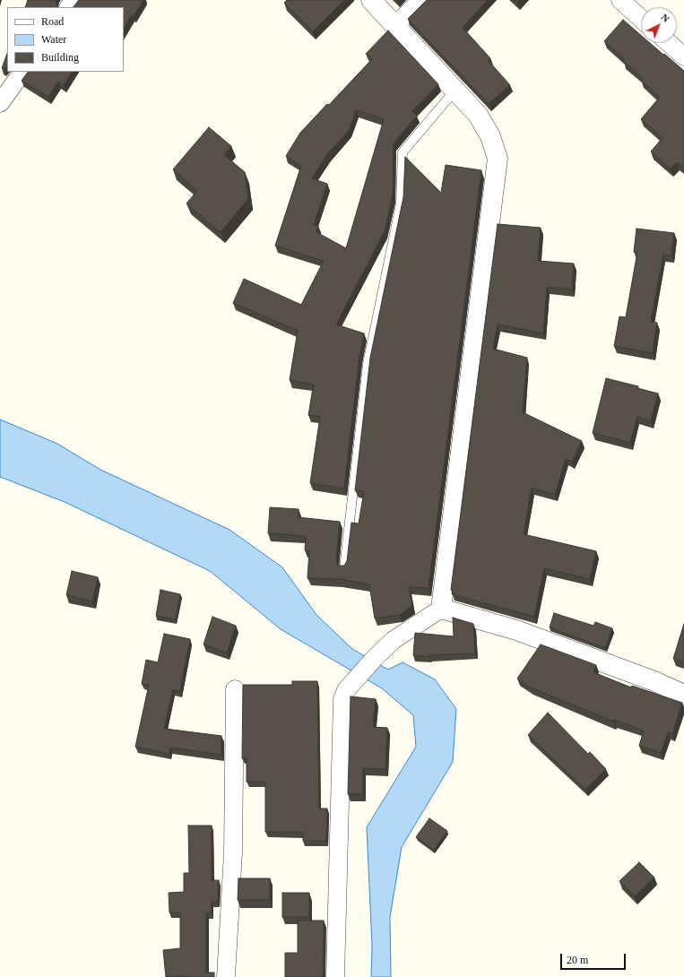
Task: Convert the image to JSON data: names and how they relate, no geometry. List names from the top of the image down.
{
  "legend": ["Road", "Water", "Building"],
  "scale_bar": "20 m",
  "north": "top right"
}
